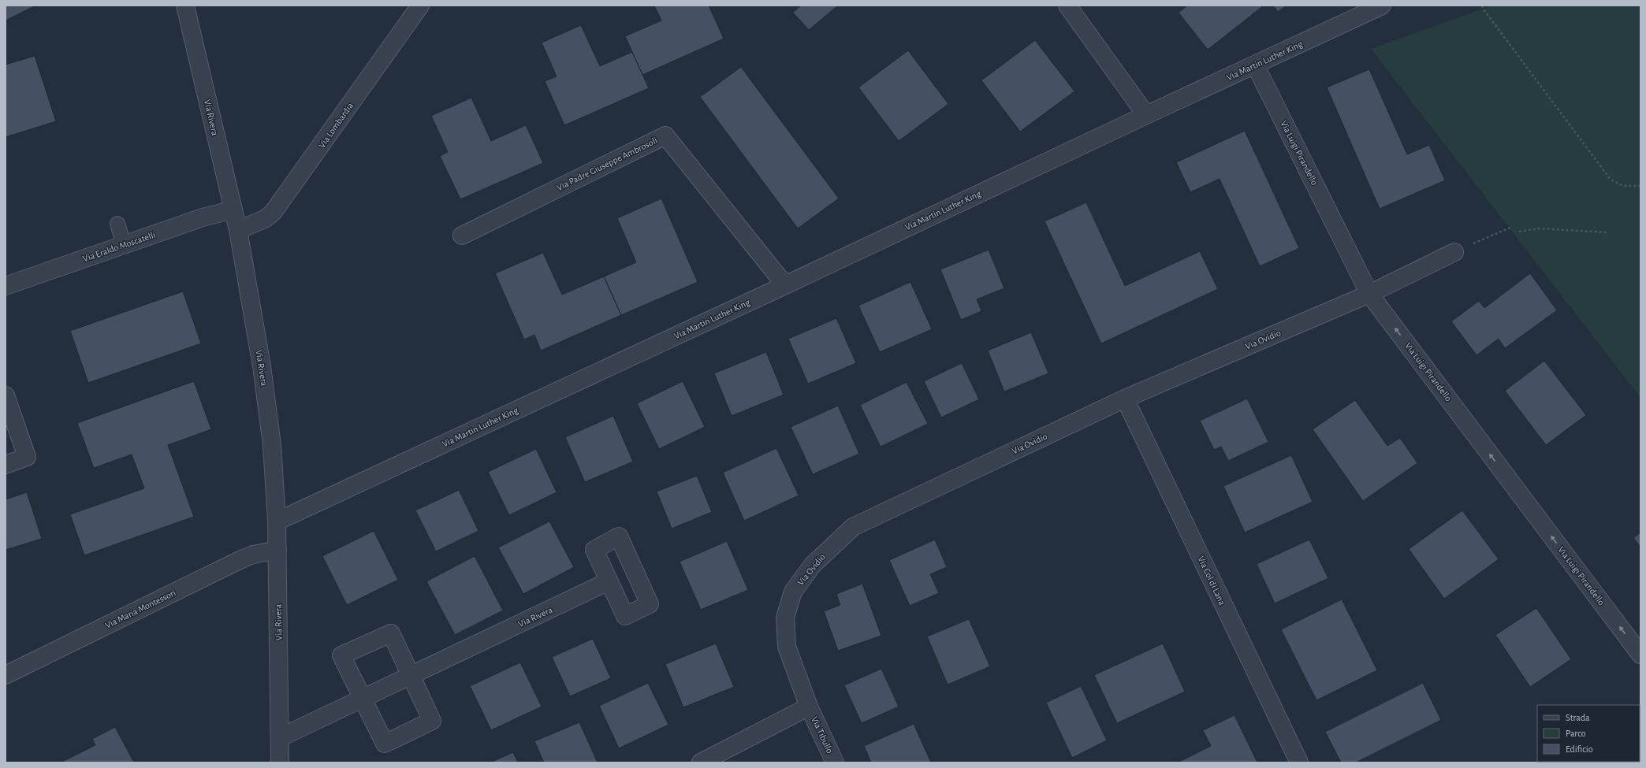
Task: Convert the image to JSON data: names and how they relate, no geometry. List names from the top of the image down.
{
  "streets": {
    "street": [
      "Via Martin Luther King",
      "Via Rivera",
      "Via Lombardia",
      "Via Luigi Pirandello",
      "Via Padre Giuseppe Ambrosoli",
      "Via Eraldo Moscatelli",
      "Via Ovidio",
      "Via Col di Lana",
      "Via Maria Montessori",
      "Via Tibullo"
    ]
  },
  "crossings": [
    ["Via Martin Luther King", "Via Rivera"],
    ["Via Martin Luther King", "Via Luigi Pirandello"],
    ["Via Martin Luther King", "Via Padre Giuseppe Ambrosoli"],
    ["Via Rivera", "Via Lombardia"],
    ["Via Rivera", "Via Eraldo Moscatelli"],
    ["Via Rivera", "Via Maria Montessori"],
    ["Via Luigi Pirandello", "Via Ovidio"],
    ["Via Ovidio", "Via Col di Lana"],
    ["Via Ovidio", "Via Tibullo"]
  ],
  "one_way": ["Via Luigi Pirandello"],
  "legend": ["Strada", "Parco", "Edificio"]
}
